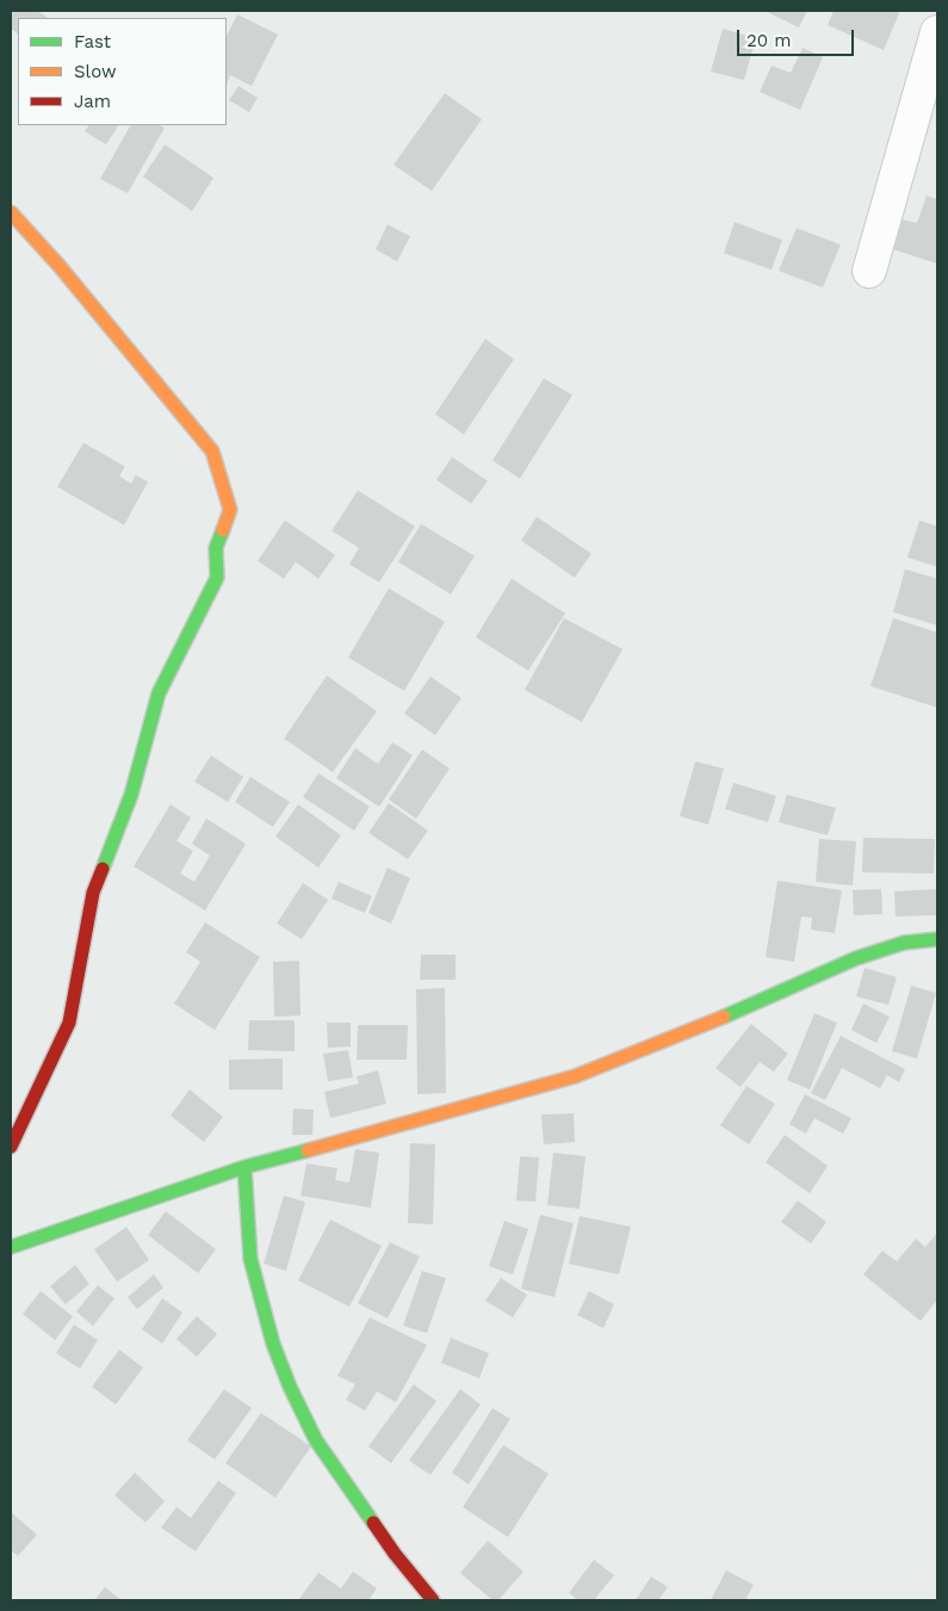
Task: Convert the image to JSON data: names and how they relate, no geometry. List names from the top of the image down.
{
  "legend": ["Fast", "Slow", "Jam"],
  "scale_bar": "20 m"
}
